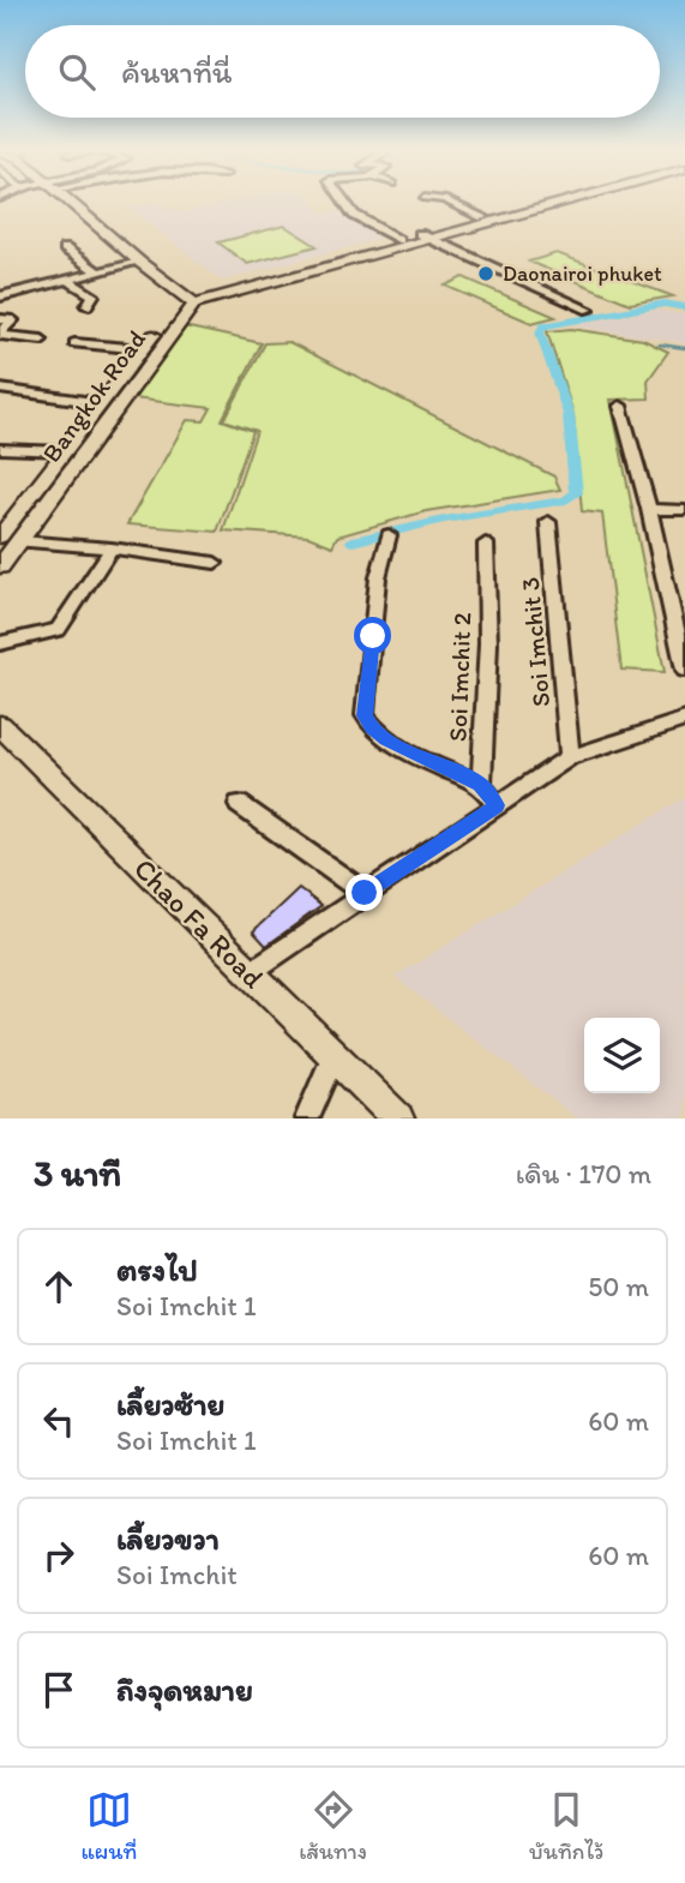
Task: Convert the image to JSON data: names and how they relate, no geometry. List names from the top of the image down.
{
  "streets": {
    "main road": ["Bangkok Road", "Chao Fa Road"],
    "street": ["Soi Imchit 3", "Soi Imchit 2"]
  },
  "places": ["Daonairoi phuket"],
  "page": {
    "search": "ค้นหาที่นี่",
    "heading": ["3 นาที", "เดิน · 170 m"],
    "list": [
      ["ตรงไป", "Soi Imchit 1", "50 m"],
      ["เลี้ยวซ้าย", "Soi Imchit 1", "60 m"],
      ["เลี้ยวขวา", "Soi Imchit", "60 m"],
      "ถึงจุดหมาย"
    ],
    "nav": ["แผนที่", "เส้นทาง", "บันทึกไว้"]
  }
}
